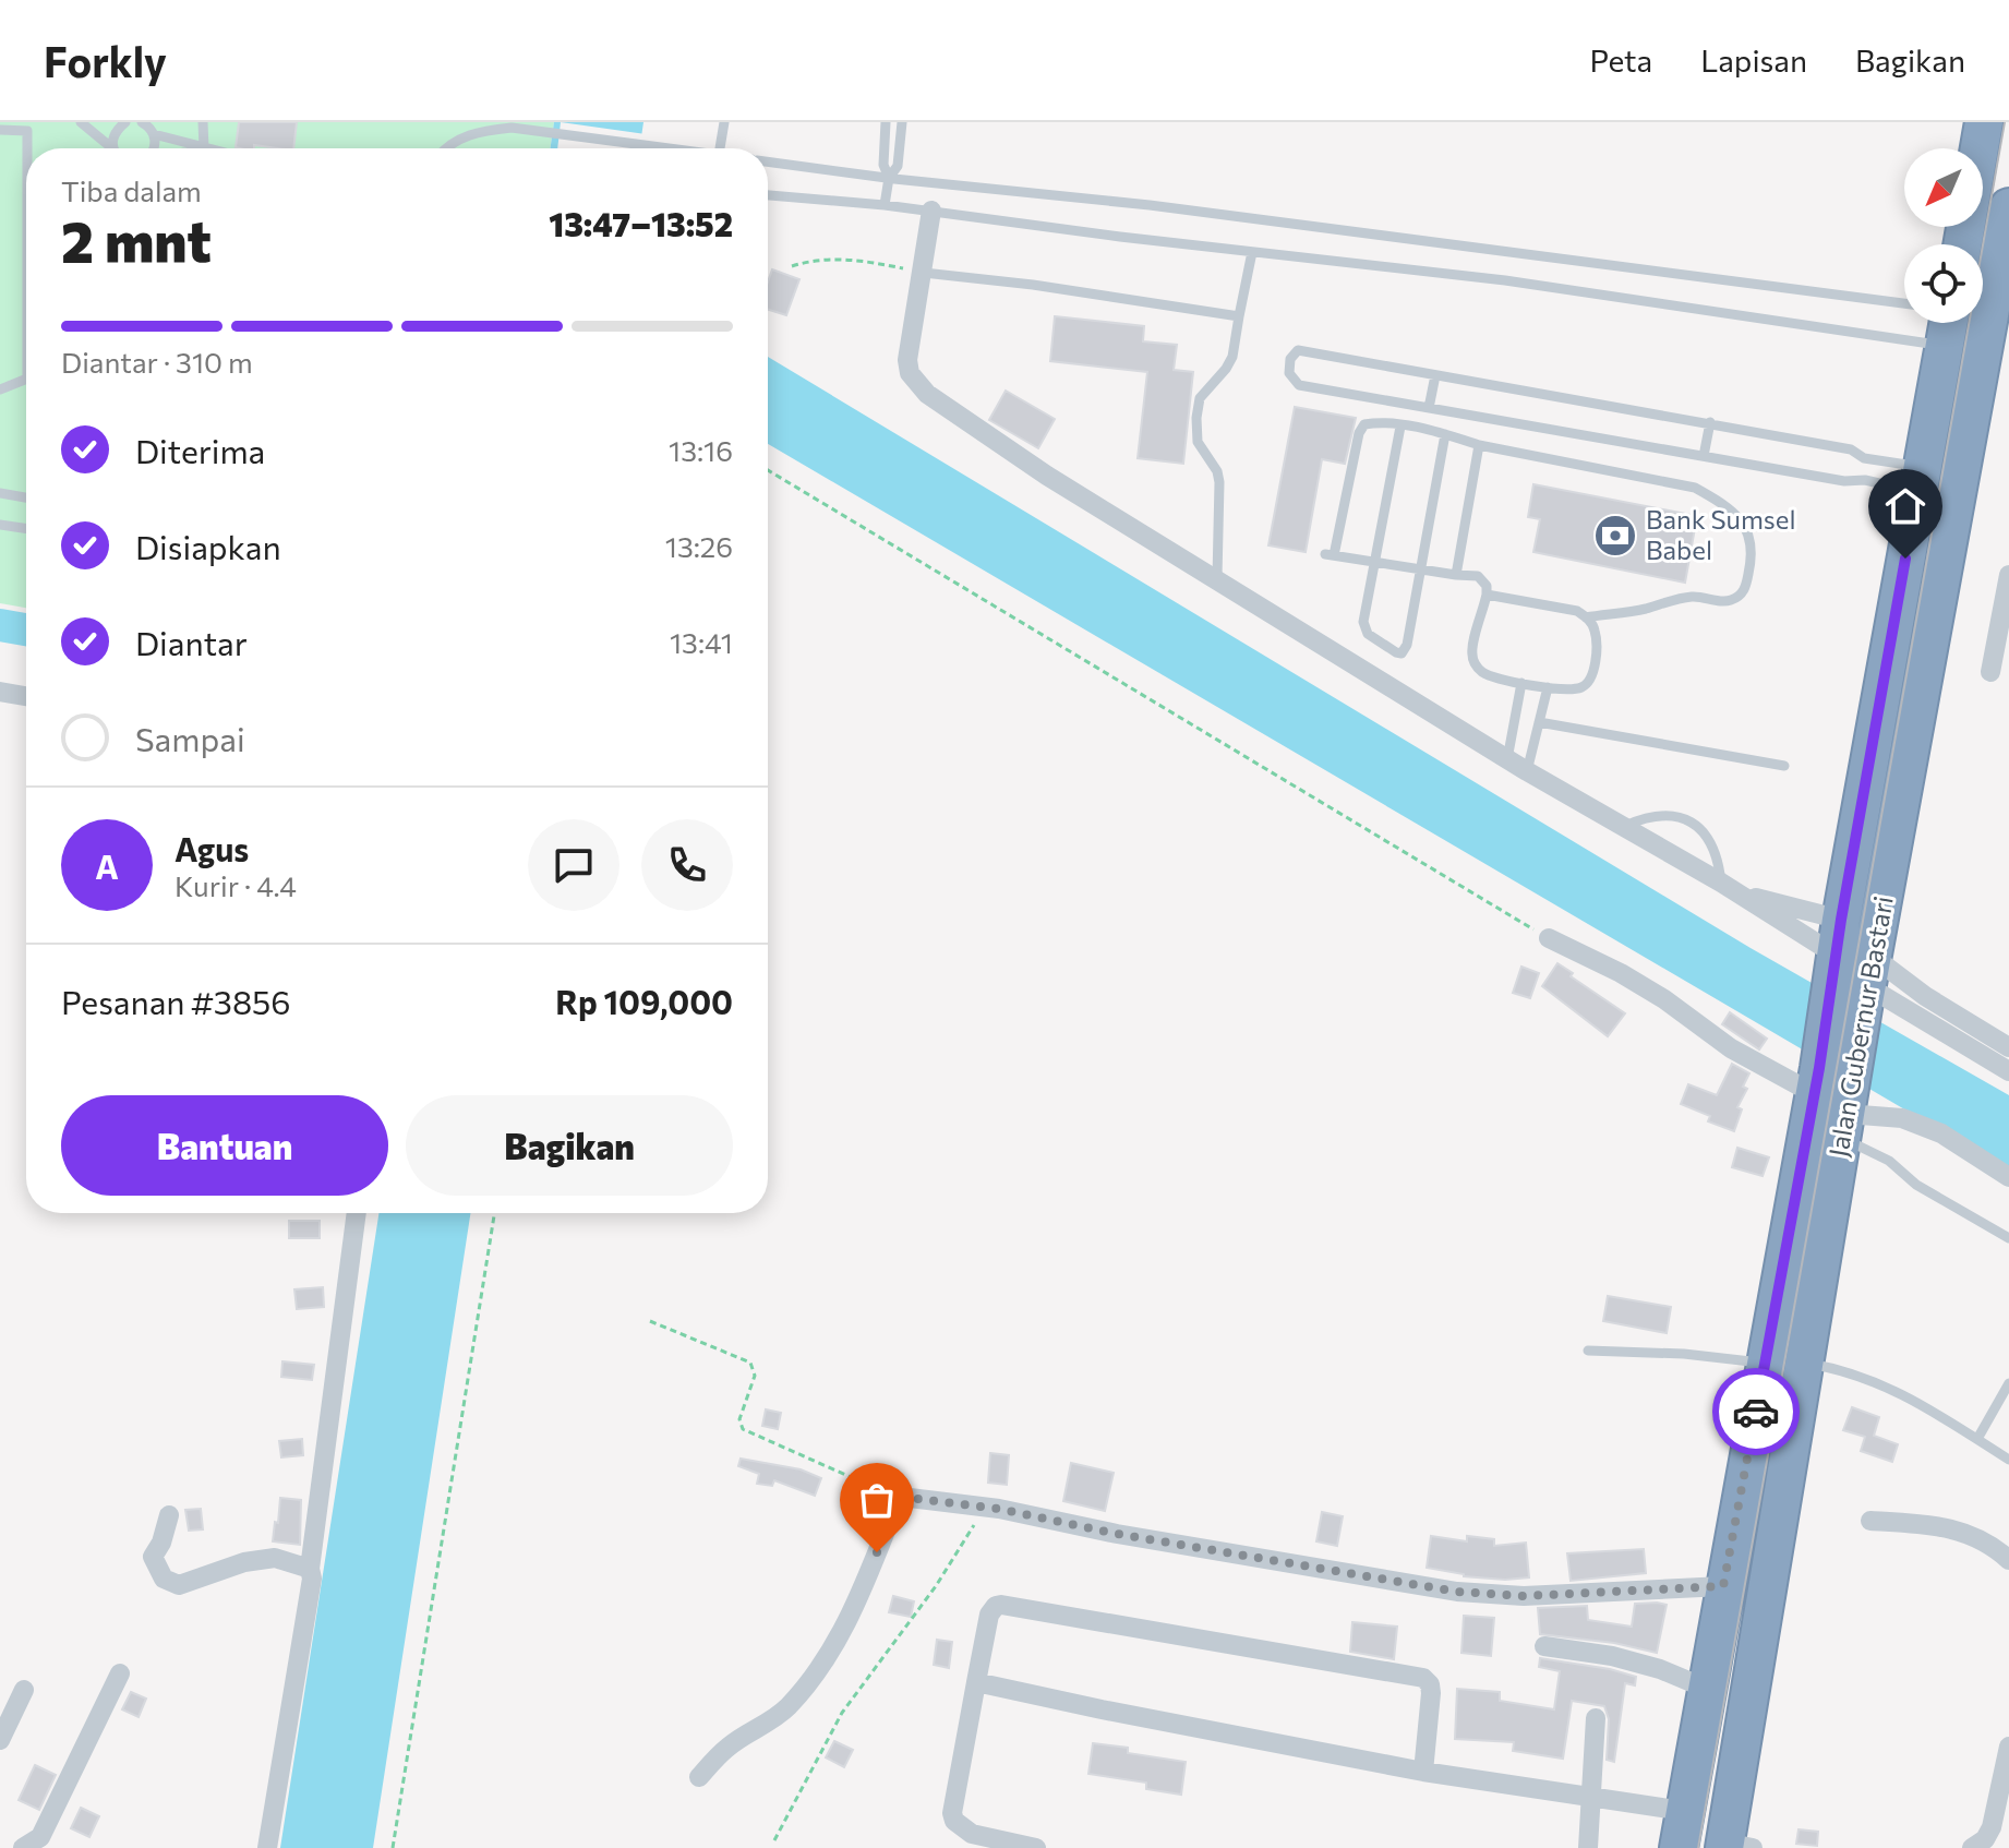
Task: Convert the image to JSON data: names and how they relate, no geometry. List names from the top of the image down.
{
  "streets": {
    "highway": ["Jalan Gubernur Bastari"]
  },
  "places": {
    "bank": ["Bank Sumsel Babel"]
  },
  "north": "bottom left",
  "page": {
    "header": "Forkly",
    "nav": ["Peta", "Lapisan", "Bagikan"],
    "heading": ["2 mnt", "Tiba dalam", "13:47–13:52"],
    "panel": [
      "Agus",
      "Kurir · 4.4",
      "Pesanan #3856",
      "Rp 109,000"
    ],
    "bar": "Diantar · 310 m",
    "list": [
      ["Diterima", "13:16"],
      ["Disiapkan", "13:26"],
      ["Diantar", "13:41"],
      "Sampai"
    ],
    "round": "A",
    "buttons": ["Bantuan", "Bagikan"]
  }
}
